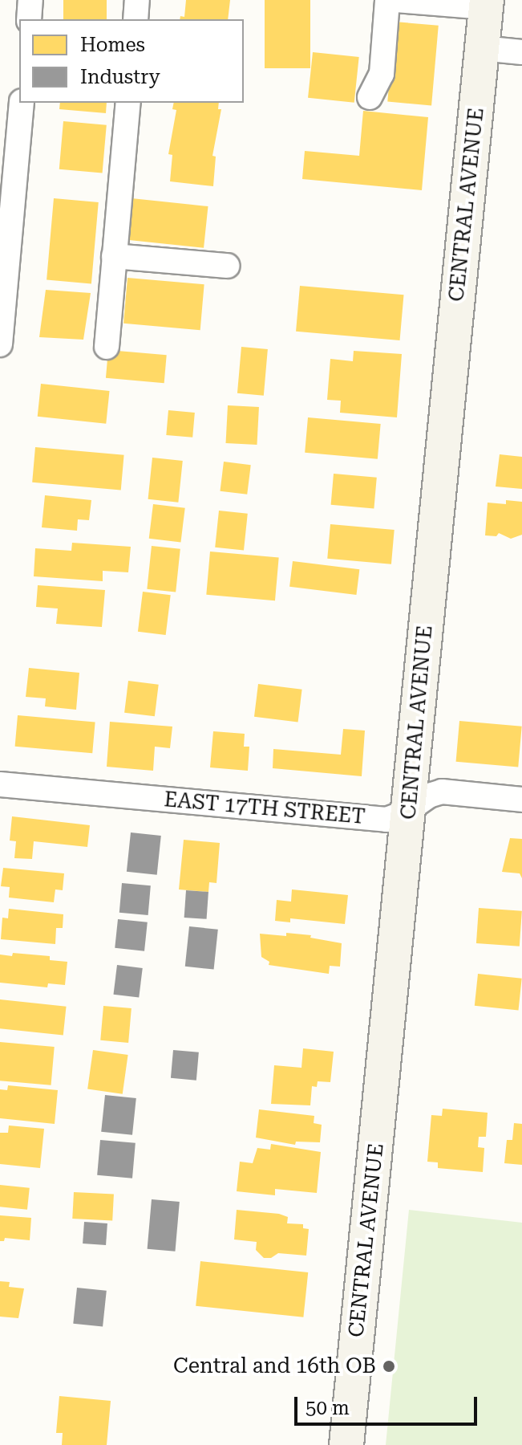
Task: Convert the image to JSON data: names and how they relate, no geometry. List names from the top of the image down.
{
  "streets": {
    "main road": ["CENTRAL AVENUE"],
    "street": ["EAST 17TH STREET"]
  },
  "crossings": [
    ["CENTRAL AVENUE", "EAST 17TH STREET"]
  ],
  "places": ["Central and 16th OB"],
  "legend": ["Homes", "Industry"],
  "scale_bar": "50 m"
}
